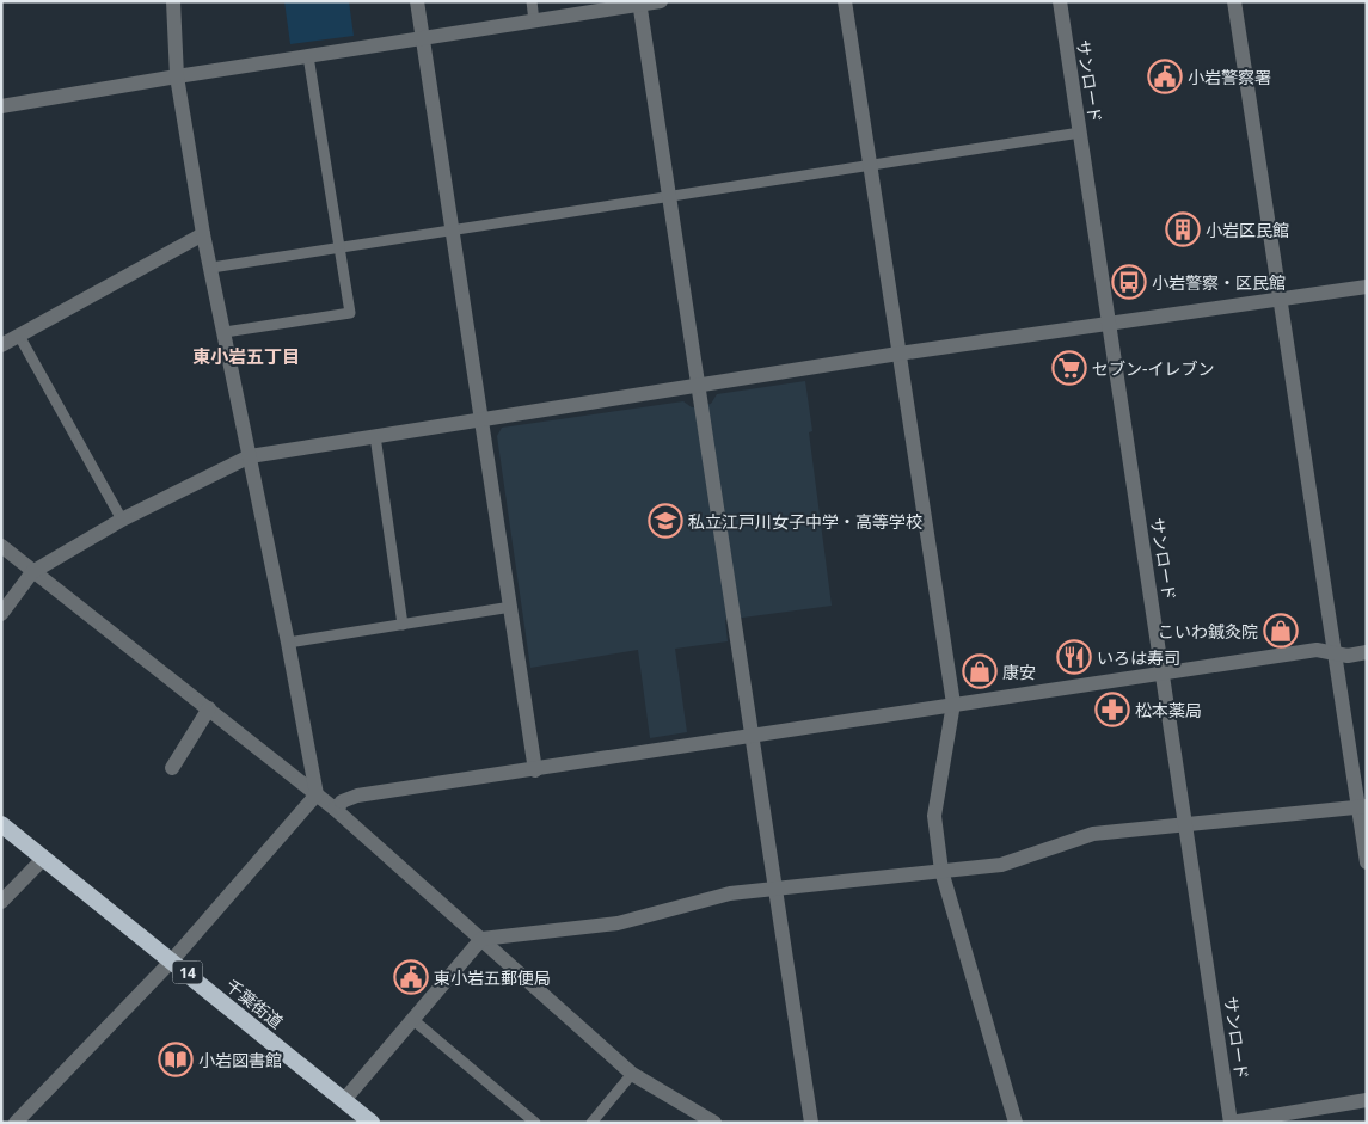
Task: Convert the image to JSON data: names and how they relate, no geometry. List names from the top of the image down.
{
  "streets": {
    "highway": ["14", "千葉街道"],
    "street": ["サンロード"]
  },
  "districts": ["東小岩五丁目"],
  "places": {
    "public building": ["小岩警察署", "東小岩五郵便局"],
    "building": ["小岩区民館"],
    "bus stop": ["小岩警察・区民館"],
    "supermarket": ["セブン-イレブン"],
    "school or university": ["私立江戸川女子中学・高等学校"],
    "shop": ["こいわ鍼灸院", "康安"],
    "restaurant": ["いろは寿司"],
    "pharmacy": ["松本薬局"],
    "library": ["小岩図書館"]
  }
}
